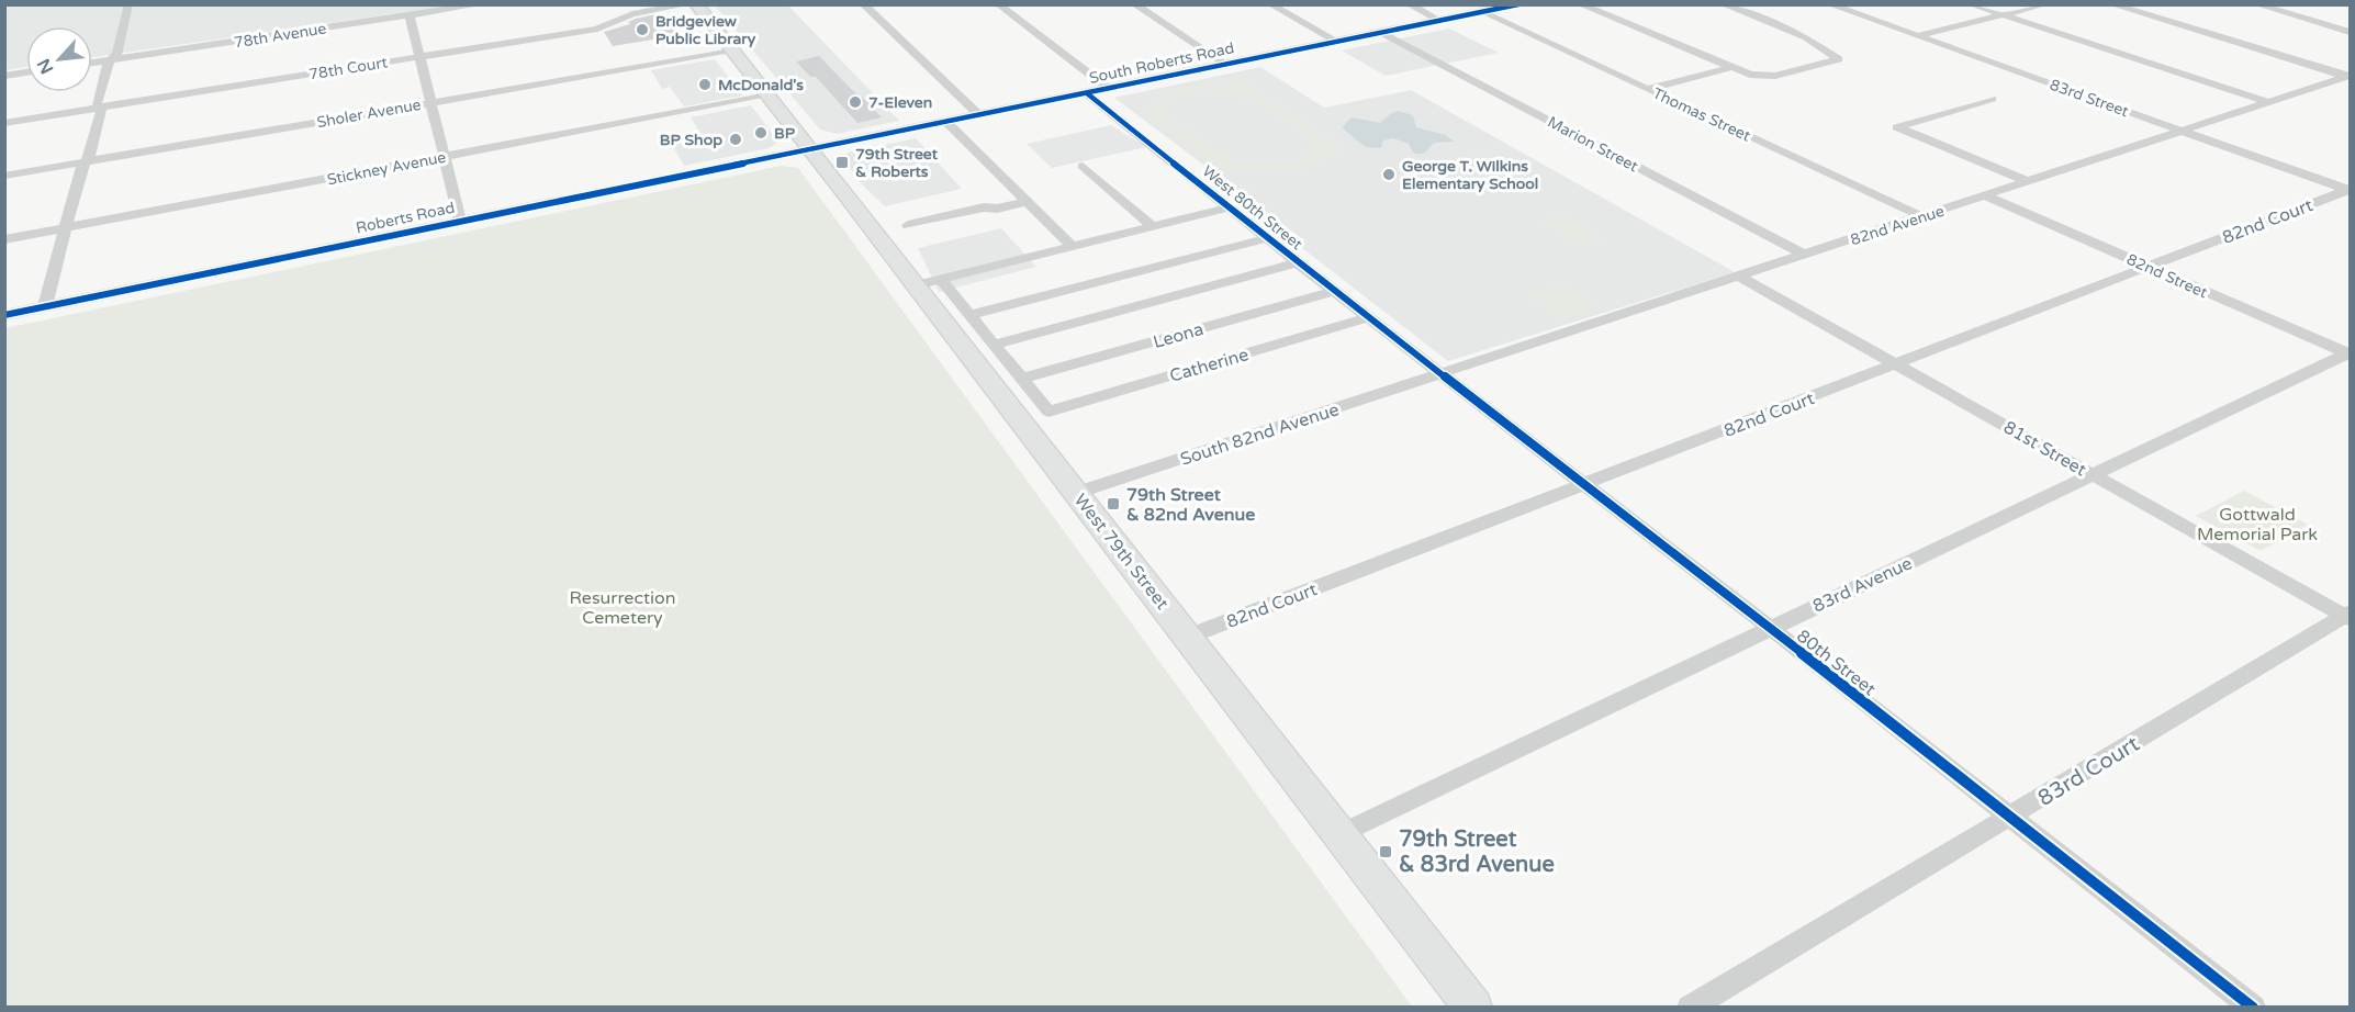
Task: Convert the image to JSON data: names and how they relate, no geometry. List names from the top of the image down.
{
  "streets": {
    "main road": ["West 79th Street"],
    "street": [
      "78th Avenue",
      "South Roberts Road",
      "78th Court",
      "83rd Street",
      "Sholer Avenue",
      "Thomas Street",
      "Marion Street",
      "Stickney Avenue",
      "West 80th Street",
      "Roberts Road",
      "82nd Court",
      "82nd Avenue",
      "82nd Street",
      "Leona",
      "Catherine",
      "South 82nd Avenue",
      "81st Street",
      "83rd Avenue",
      "80th Street",
      "83rd Court"
    ]
  },
  "crossings": [
    ["South Roberts Road", "Thomas Street"],
    ["South Roberts Road", "Marion Street"],
    ["South Roberts Road", "West 80th Street"],
    ["South Roberts Road", "Roberts Road"],
    ["South Roberts Road", "West 79th Street"],
    ["83rd Street", "82nd Court"],
    ["83rd Street", "82nd Avenue"],
    ["Sholer Avenue", "West 79th Street"],
    ["Thomas Street", "82nd Avenue"],
    ["Marion Street", "82nd Avenue"],
    ["Stickney Avenue", "West 79th Street"],
    ["West 80th Street", "Leona"],
    ["West 80th Street", "Catherine"],
    ["West 80th Street", "80th Street"],
    ["Roberts Road", "West 79th Street"],
    ["82nd Court", "82nd Street"],
    ["82nd Court", "81st Street"],
    ["82nd Court", "West 79th Street"],
    ["82nd Court", "80th Street"],
    ["82nd Avenue", "82nd Street"],
    ["82nd Avenue", "South 82nd Avenue"],
    ["82nd Avenue", "81st Street"],
    ["82nd Avenue", "80th Street"],
    ["82nd Street", "83rd Avenue"],
    ["Leona", "Catherine"],
    ["South 82nd Avenue", "West 79th Street"],
    ["South 82nd Avenue", "80th Street"],
    ["81st Street", "83rd Avenue"],
    ["81st Street", "83rd Court"],
    ["West 79th Street", "83rd Avenue"],
    ["83rd Avenue", "80th Street"],
    ["80th Street", "83rd Court"]
  ],
  "parks": ["Gottwald Memorial Park", "Resurrection Cemetery"],
  "places": {
    "other": [
      "Bridgeview Public Library",
      "McDonald's",
      "7-Eleven",
      "BP",
      "BP Shop",
      "George T. Wilkins Elementary School"
    ],
    "transit": ["79th Street & Roberts", "79th Street & 82nd Avenue", "79th Street & 83rd Avenue"]
  },
  "north": "bottom left"
}
